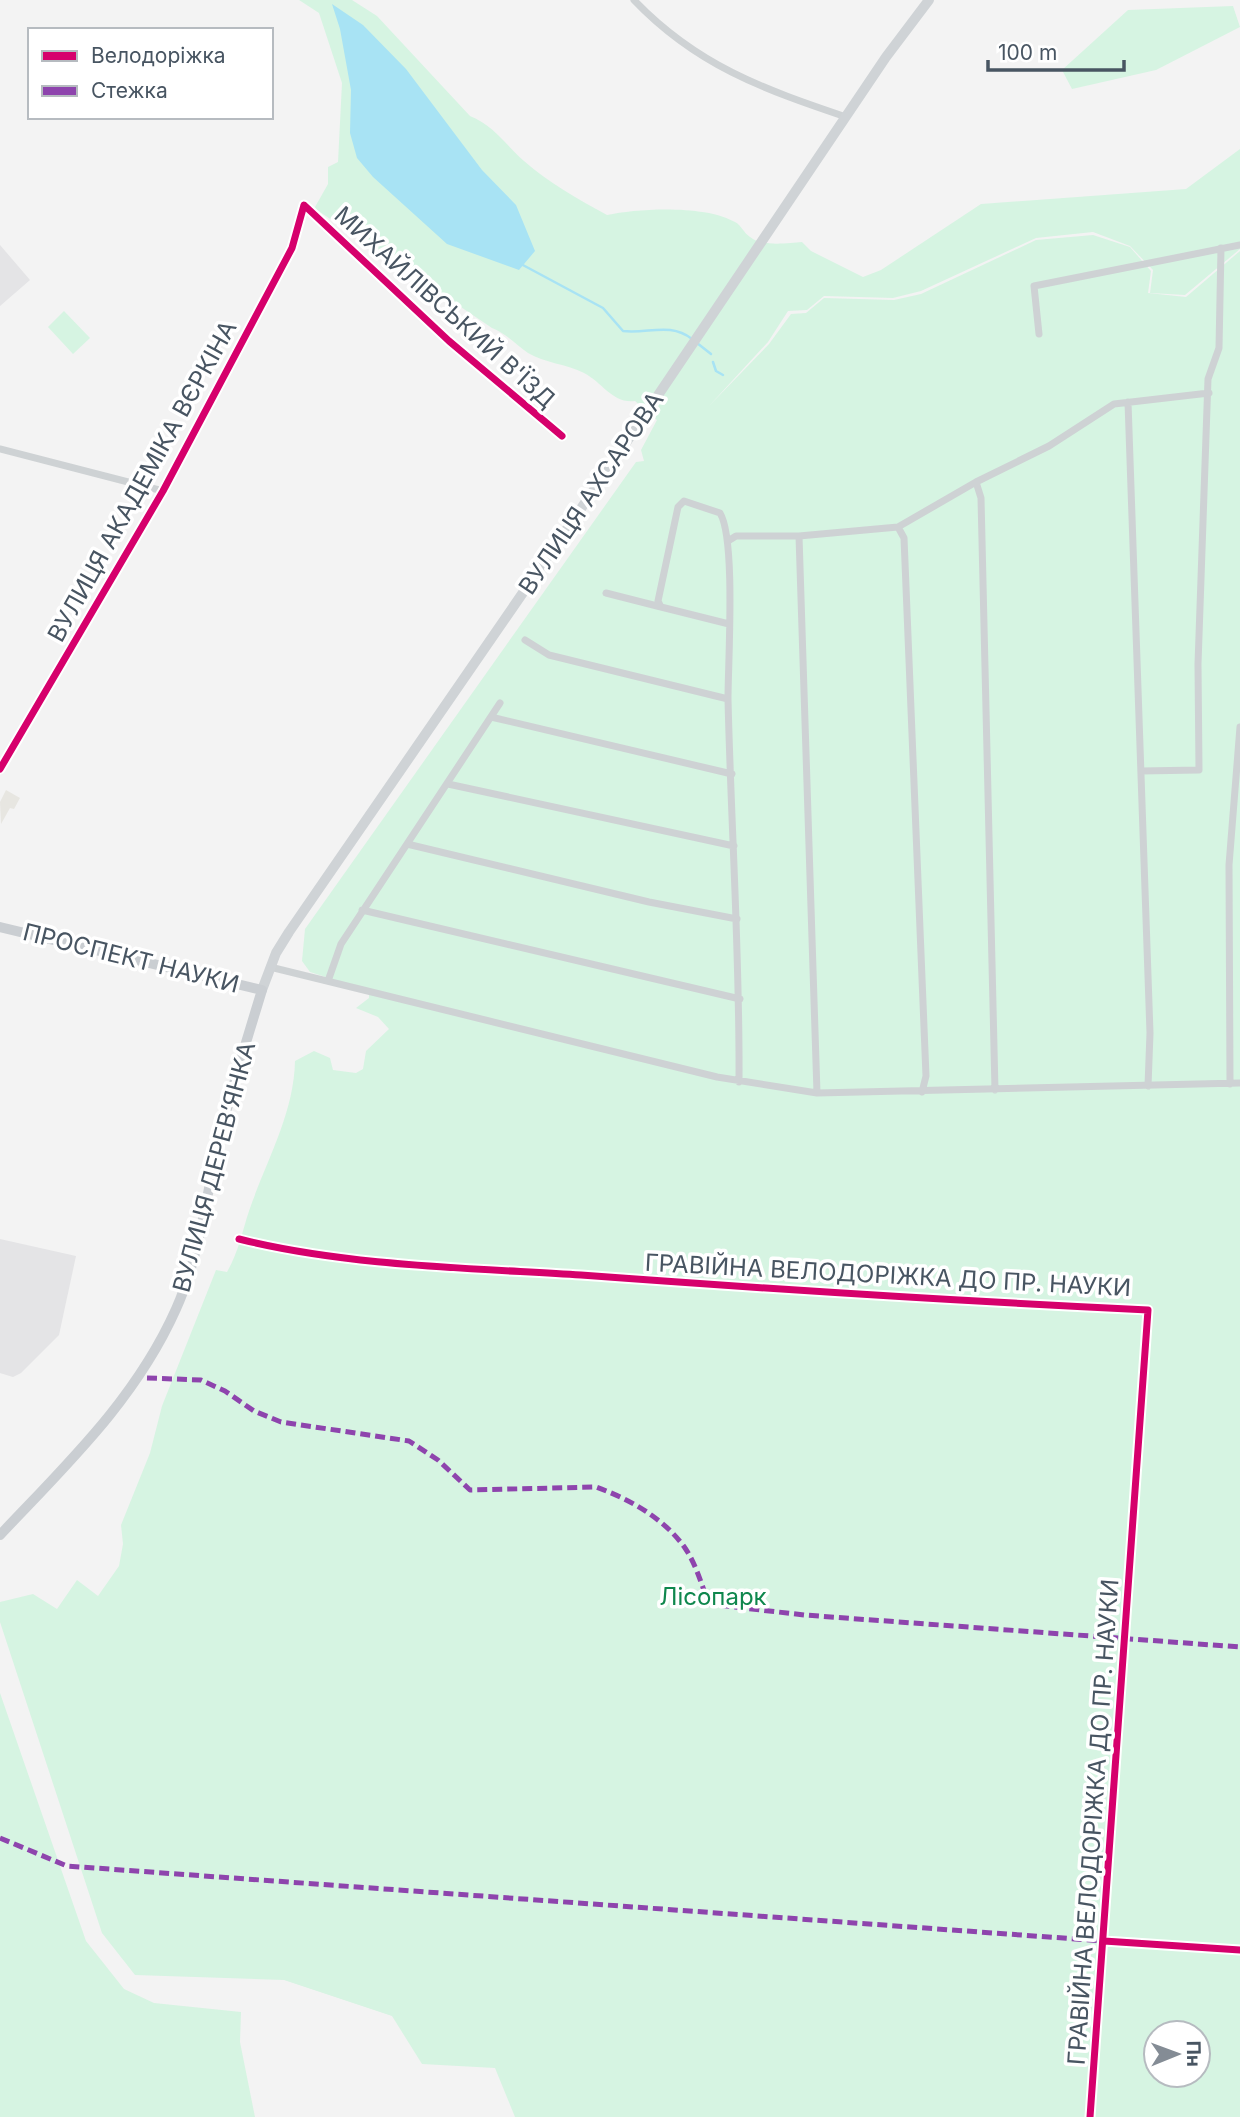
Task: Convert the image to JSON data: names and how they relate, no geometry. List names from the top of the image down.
{
  "streets": {
    "main road": ["ВУЛИЦЯ АХСАРОВА", "ПРОСПЕКТ НАУКИ", "ВУЛИЦЯ ДЕРЕВ’ЯНКА"],
    "street": ["МИХАЙЛІВСЬКИЙ В'ЇЗД", "ВУЛИЦЯ АКАДЕМІКА ВЄРКІНА"],
    "cycle path": ["ГРАВІЙНА ВЕЛОДОРІЖКА ДО ПР. НАУКИ"]
  },
  "crossings": [
    ["МИХАЙЛІВСЬКИЙ В'ЇЗД", "ВУЛИЦЯ АКАДЕМІКА ВЄРКІНА"],
    ["ВУЛИЦЯ АХСАРОВА", "ПРОСПЕКТ НАУКИ"],
    ["ВУЛИЦЯ АХСАРОВА", "ВУЛИЦЯ ДЕРЕВ’ЯНКА"],
    ["ПРОСПЕКТ НАУКИ", "ВУЛИЦЯ ДЕРЕВ’ЯНКА"]
  ],
  "parks": ["Лісопарк"],
  "legend": ["Велодоріжка", "Стежка"],
  "scale_bar": "100 m",
  "north": "right"
}
